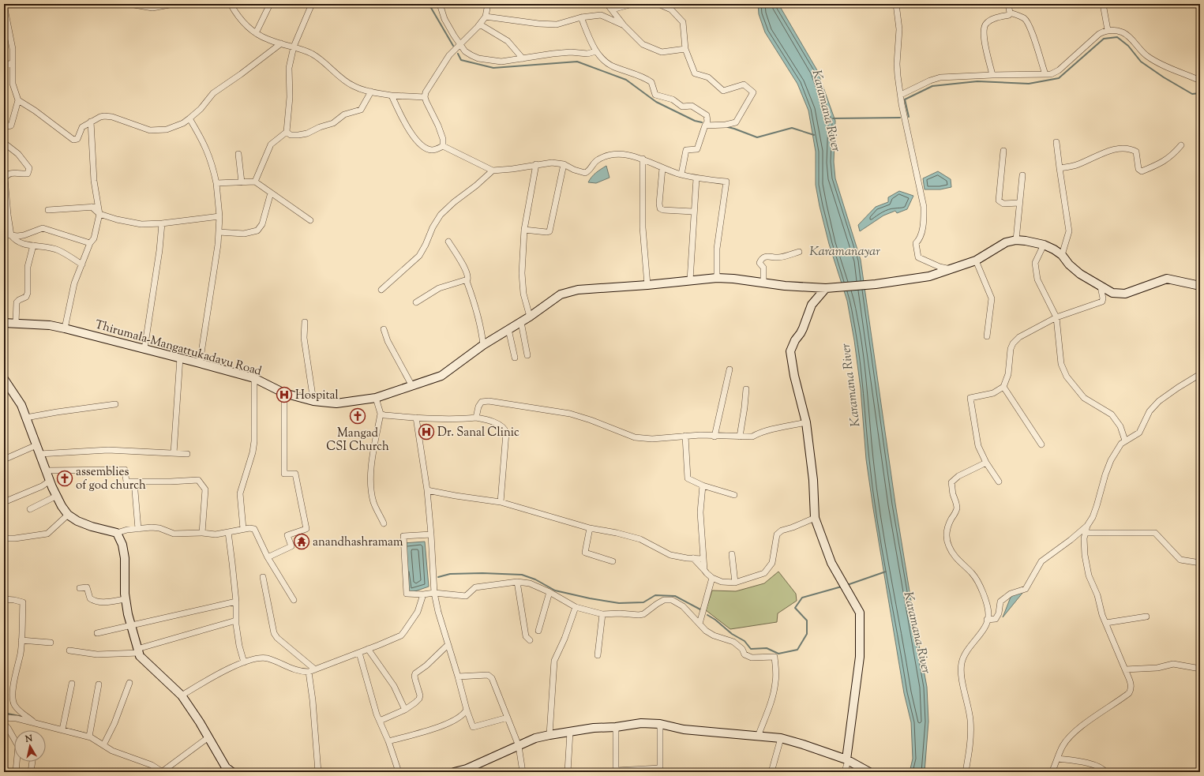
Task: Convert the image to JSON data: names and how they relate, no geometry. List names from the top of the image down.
{
  "streets": {
    "street": ["Thirumala-Mangattukadavu Road"]
  },
  "water": ["Karamana River", "Karamanayar"],
  "places": {
    "hospital": ["Hospital", "Dr. Sanal Clinic"],
    "church": ["Mangad CSI Church", "assemblies of god church"],
    "temple": ["anandhashramam"]
  },
  "north": "top"
}
